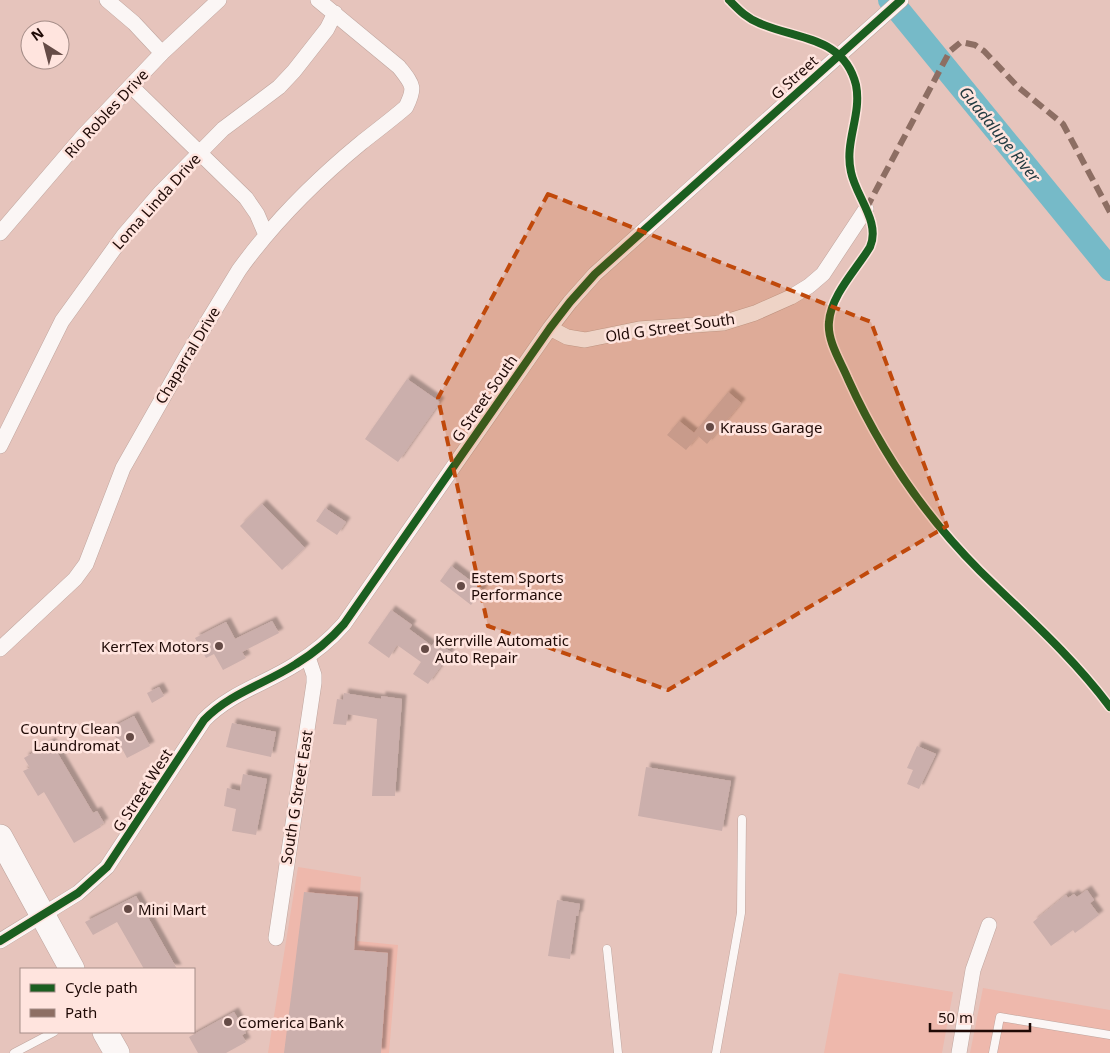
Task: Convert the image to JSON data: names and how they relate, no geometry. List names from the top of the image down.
{
  "streets": {
    "street": [
      "G Street",
      "Rio Robles Drive",
      "Loma Linda Drive",
      "Old G Street South",
      "Chaparral Drive",
      "G Street South",
      "G Street West",
      "South G Street East"
    ]
  },
  "crossings": [
    ["G Street", "G Street South"],
    ["Loma Linda Drive", "Chaparral Drive"],
    ["Old G Street South", "G Street South"],
    ["G Street South", "G Street West"],
    ["G Street South", "South G Street East"],
    ["G Street West", "South G Street East"]
  ],
  "water": ["Guadalupe River"],
  "places": [
    "Krauss Garage",
    "Estem Sports Performance",
    "KerrTex Motors",
    "Kerrville Automatic Auto Repair",
    "Country Clean Laundromat",
    "Mini Mart",
    "Comerica Bank"
  ],
  "legend": ["Cycle path", "Path"],
  "scale_bar": "50 m",
  "north": "top left"
}
